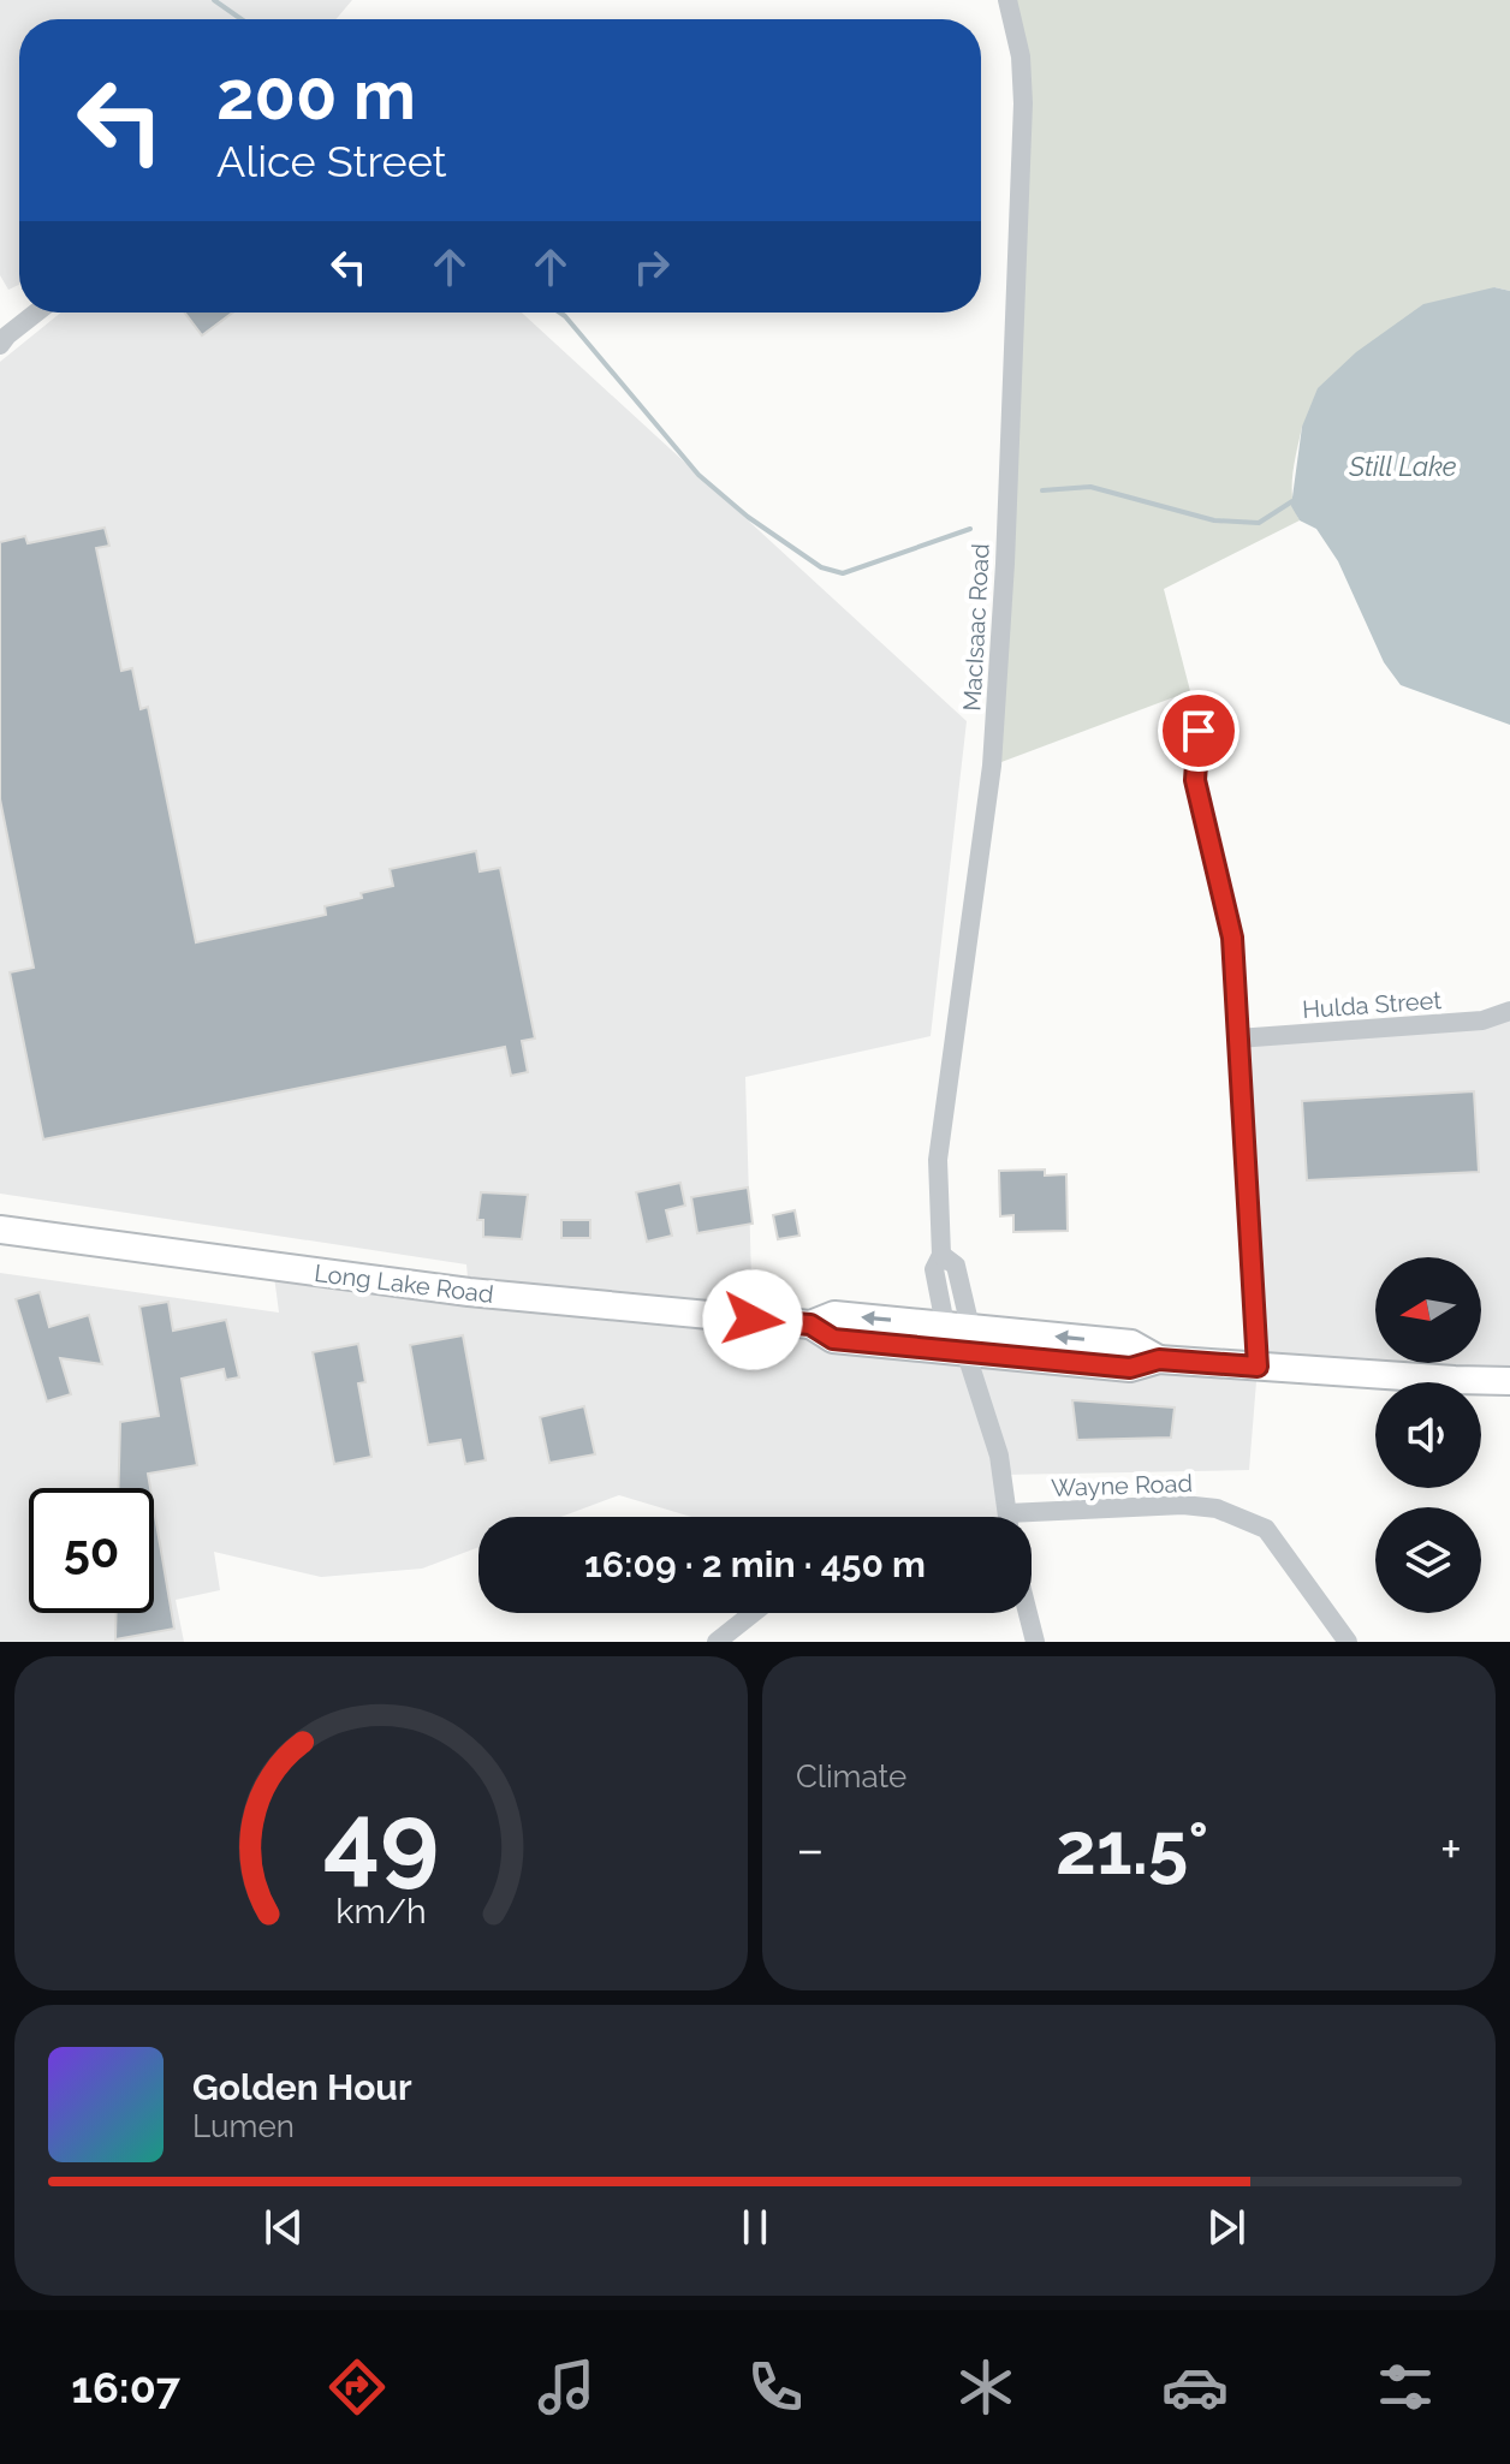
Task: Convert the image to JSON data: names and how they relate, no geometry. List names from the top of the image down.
{
  "streets": {
    "main road": ["Long Lake Road"],
    "street": ["MacIsaac Road", "Hulda Street", "Wayne Road"]
  },
  "crossings": [
    ["MacIsaac Road", "Long Lake Road"]
  ],
  "water": ["Still Lake"],
  "north": "left",
  "page": {
    "turn": ["200 m", "Alice Street"],
    "limit": "50",
    "trip": "16:09 · 2 min · 450 m",
    "tile": "Climate",
    "heat": ["−", "21.5°", "+"],
    "song": ["Golden Hour", "Lumen"],
    "tabs": "16:07",
    "gauge": ["49", "km/h"]
  }
}
